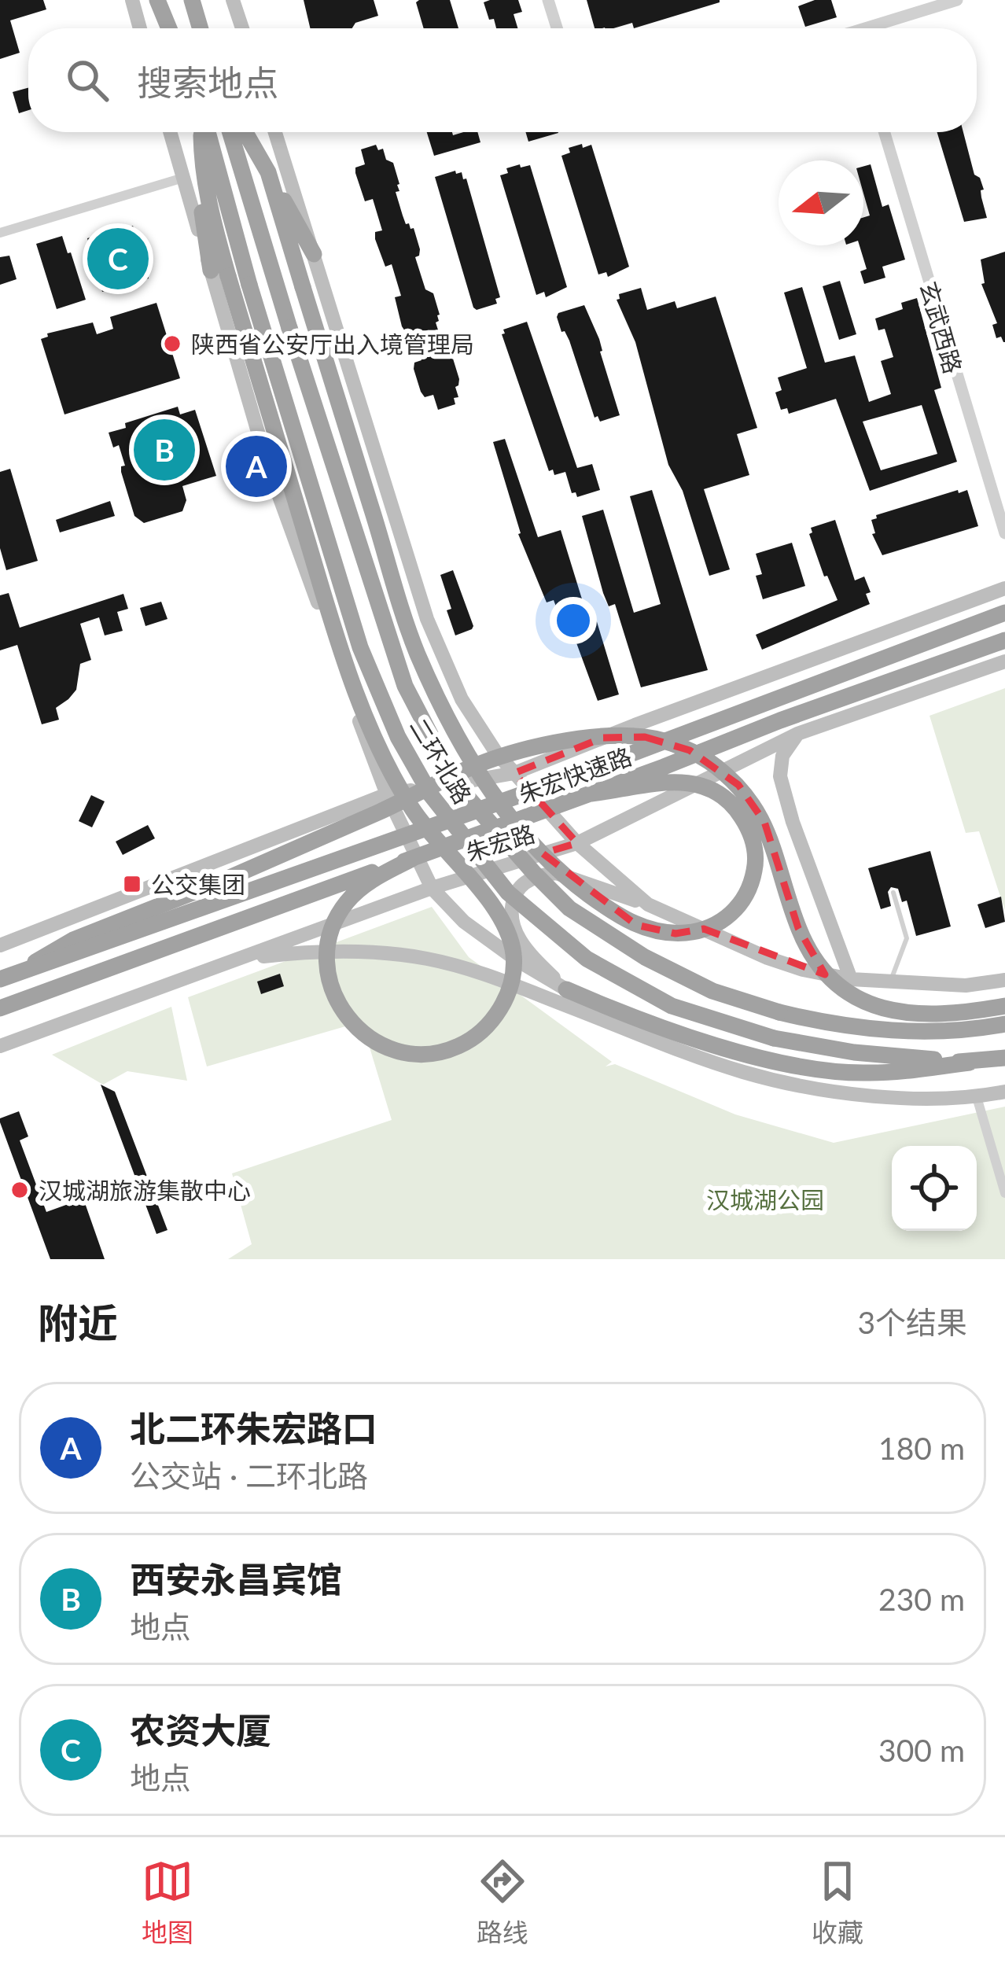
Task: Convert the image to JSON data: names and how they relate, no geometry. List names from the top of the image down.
{
  "streets": {
    "highway": ["二环北路", "朱宏快速路"],
    "main road": ["朱宏路"],
    "street": ["玄武西路"]
  },
  "parks": ["汉城湖公园"],
  "places": {
    "other": ["陕西省公安厅出入境管理局", "汉城湖旅游集散中心"],
    "transit": ["公交集团"]
  },
  "north": "left",
  "page": {
    "search": "搜索地点",
    "pins": ["C", "B", "A"],
    "heading": ["附近", "3个结果"],
    "list": [
      {
        "mark": "A",
        "name": "北二环朱宏路口",
        "note": "公交站 · 二环北路",
        "value": "180 m"
      },
      {
        "mark": "B",
        "name": "西安永昌宾馆",
        "note": "地点",
        "value": "230 m"
      },
      {
        "mark": "C",
        "name": "农资大厦",
        "note": "地点",
        "value": "300 m"
      }
    ],
    "nav": ["地图", "路线", "收藏"]
  }
}
